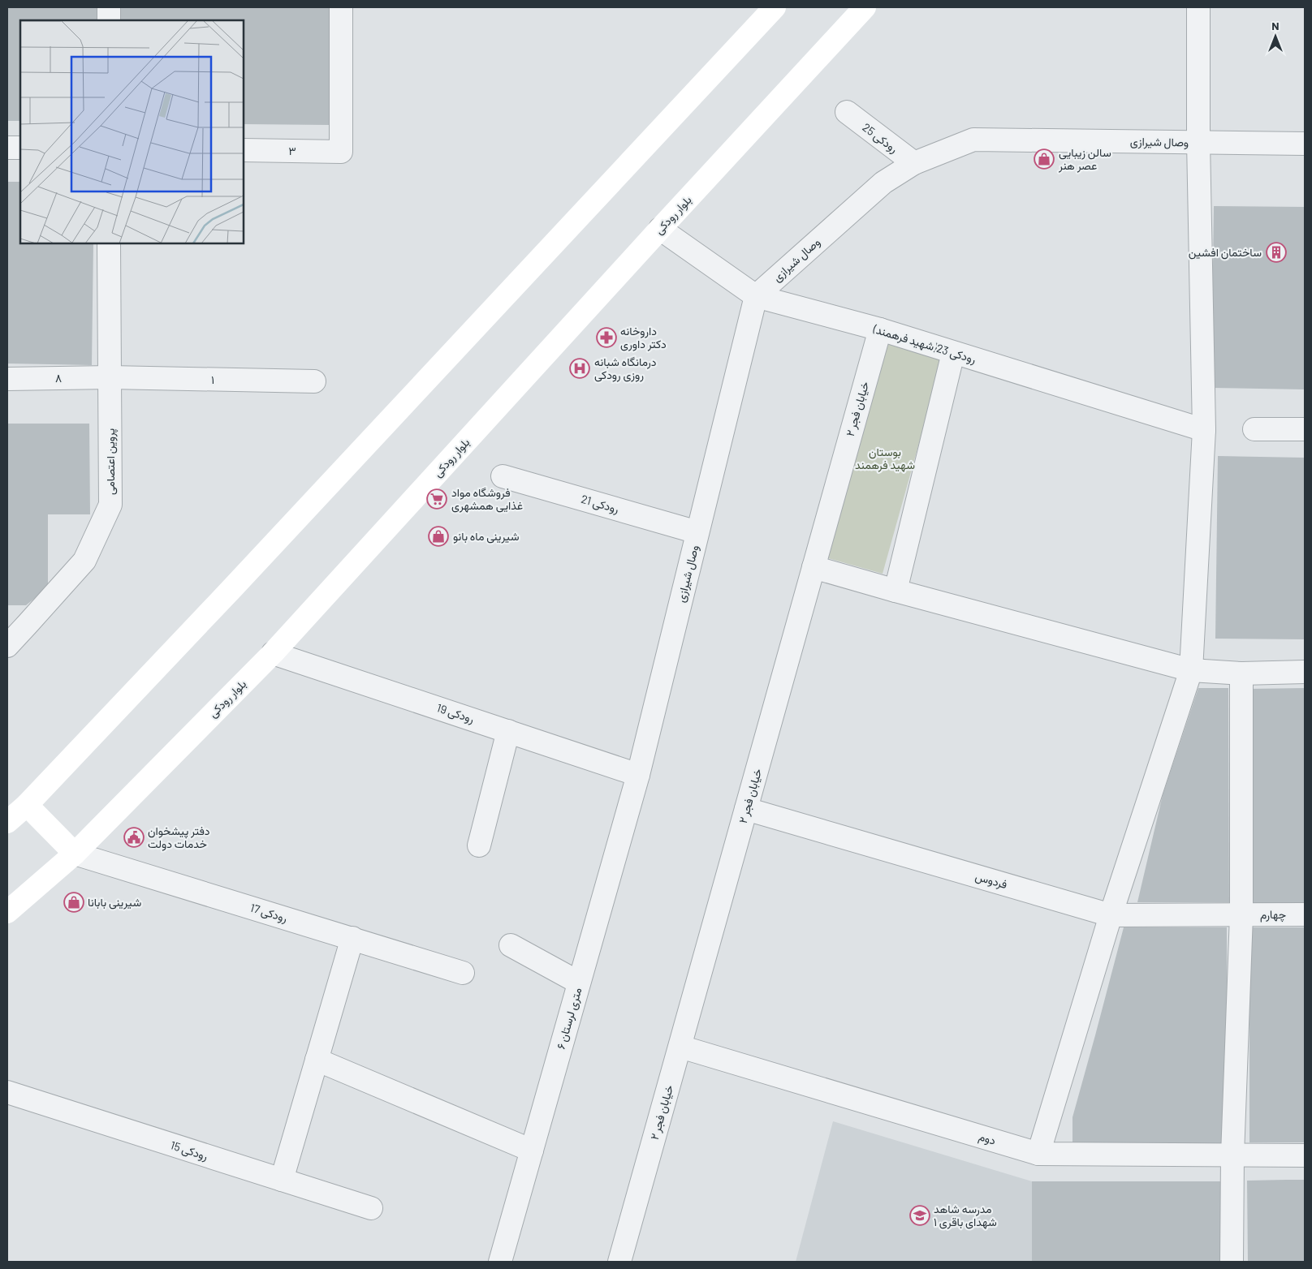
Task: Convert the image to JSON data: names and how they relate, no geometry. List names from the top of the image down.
{
  "streets": {
    "main road": ["بلوار رودکی"],
    "street": [
      "رودکی 25",
      "وصال شیرازی",
      "۳",
      "رودکی 23(شهید فرهمند)",
      "۸",
      "۱",
      "خیابان فجر ۲",
      "پروین اعتصامی",
      "رودکی 21",
      "رودکی 19",
      "فردوس",
      "رودکی 17",
      "چهارم",
      "۶ متری لرستان",
      "دوم",
      "رودکی 15"
    ]
  },
  "crossings": [
    ["رودکی 25", "وصال شیرازی"],
    ["وصال شیرازی", "رودکی 23(شهید فرهمند)"],
    ["وصال شیرازی", "رودکی 21"],
    ["وصال شیرازی", "رودکی 19"],
    ["وصال شیرازی", "۶ متری لرستان"],
    ["بلوار رودکی", "رودکی 23(شهید فرهمند)"],
    ["بلوار رودکی", "رودکی 19"],
    ["بلوار رودکی", "رودکی 17"],
    ["رودکی 23(شهید فرهمند)", "خیابان فجر ۲"],
    ["۸", "۱"],
    ["۸", "پروین اعتصامی"],
    ["۱", "پروین اعتصامی"],
    ["خیابان فجر ۲", "فردوس"],
    ["خیابان فجر ۲", "دوم"],
    ["رودکی 19", "۶ متری لرستان"],
    ["فردوس", "چهارم"]
  ],
  "parks": ["بوستان شهید فرهمند"],
  "places": {
    "shop": ["سالن زیبایی عصر هنر", "شیرینی ماه بانو", "شیرینی بابانا"],
    "building": ["ساختمان افشین"],
    "pharmacy": ["داروخانه دکتر داوری"],
    "hospital": ["درمانگاه شبانه روزی رودکی"],
    "supermarket": ["فروشگاه مواد غذایی همشهری"],
    "public building": ["دفتر پیشخوان خدمات دولت"],
    "school or university": ["مدرسه شاهد شهدای باقری ۱"]
  },
  "north": "top"
}
